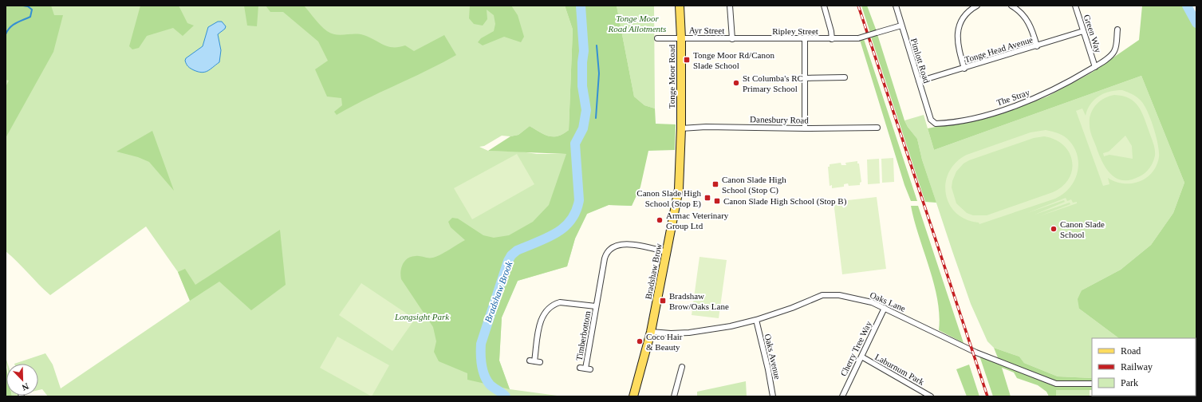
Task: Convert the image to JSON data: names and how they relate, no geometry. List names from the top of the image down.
{
  "streets": {
    "main road": ["Tonge Moor Road", "Bradshaw Brow"],
    "street": [
      "Ayr Street",
      "Ripley Street",
      "Green Way",
      "Tonge Head Avenue",
      "Pimlott Road",
      "The Stray",
      "Danesbury Road",
      "Oaks Lane",
      "Timberbottom",
      "Cherry Tree Way",
      "Oaks Avenue",
      "Laburnum Park"
    ]
  },
  "crossings": [
    ["Ayr Street", "Ripley Street"],
    ["Ayr Street", "Tonge Moor Road"],
    ["Ripley Street", "Pimlott Road"],
    ["Green Way", "Tonge Head Avenue"],
    ["Green Way", "The Stray"],
    ["Tonge Head Avenue", "Pimlott Road"],
    ["Pimlott Road", "The Stray"],
    ["Tonge Moor Road", "Danesbury Road"],
    ["Tonge Moor Road", "Bradshaw Brow"],
    ["Danesbury Road", "Bradshaw Brow"],
    ["Bradshaw Brow", "Oaks Lane"],
    ["Bradshaw Brow", "Timberbottom"],
    ["Oaks Lane", "Cherry Tree Way"],
    ["Oaks Lane", "Oaks Avenue"],
    ["Cherry Tree Way", "Laburnum Park"]
  ],
  "water": ["Bradshaw Brook"],
  "parks": ["Tonge Moor Road Allotments", "Longsight Park"],
  "places": {
    "transit": [
      "Tonge Moor Rd/Canon Slade School",
      "Canon Slade High School (Stop C)",
      "Canon Slade High School (Stop E)",
      "Canon Slade High School (Stop B)",
      "Bradshaw Brow/Oaks Lane"
    ],
    "other": [
      "St Columba's RC Primary School",
      "Armac Veterinary Group Ltd",
      "Canon Slade School",
      "Coco Hair & Beauty"
    ]
  },
  "legend": ["Road", "Railway", "Park"],
  "north": "bottom right"
}
